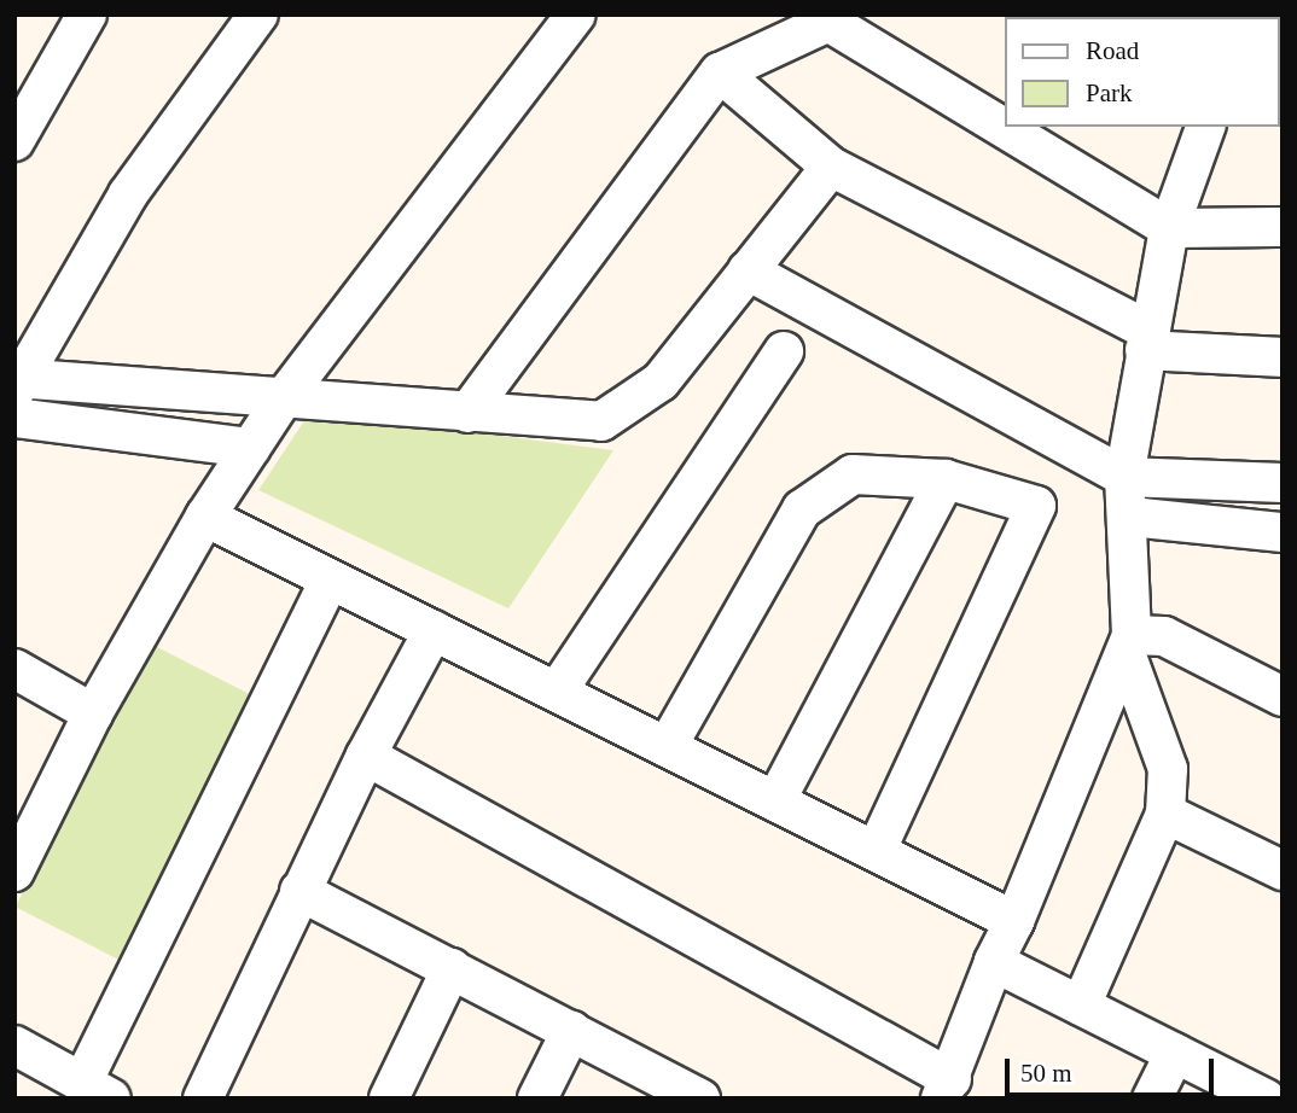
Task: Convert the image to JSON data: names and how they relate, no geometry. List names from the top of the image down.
{
  "legend": ["Road", "Park"],
  "scale_bar": "50 m"
}
